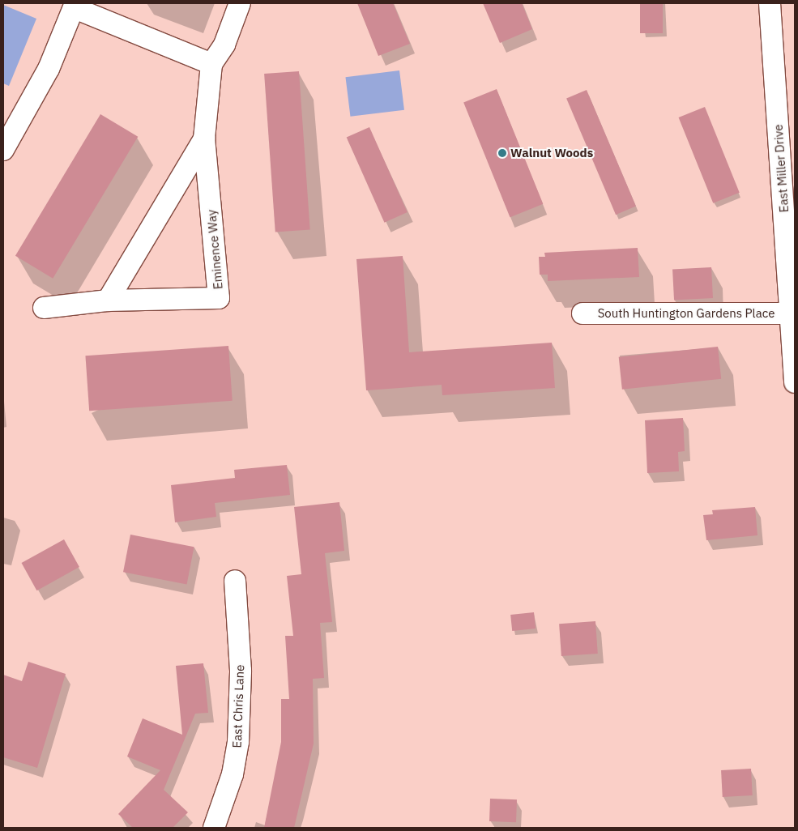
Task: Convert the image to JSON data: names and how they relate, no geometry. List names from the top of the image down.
{
  "streets": {
    "street": [
      "East Miller Drive",
      "Eminence Way",
      "South Huntington Gardens Place",
      "East Chris Lane"
    ]
  },
  "crossings": [
    ["East Miller Drive", "South Huntington Gardens Place"]
  ],
  "places": ["Walnut Woods"]
}
